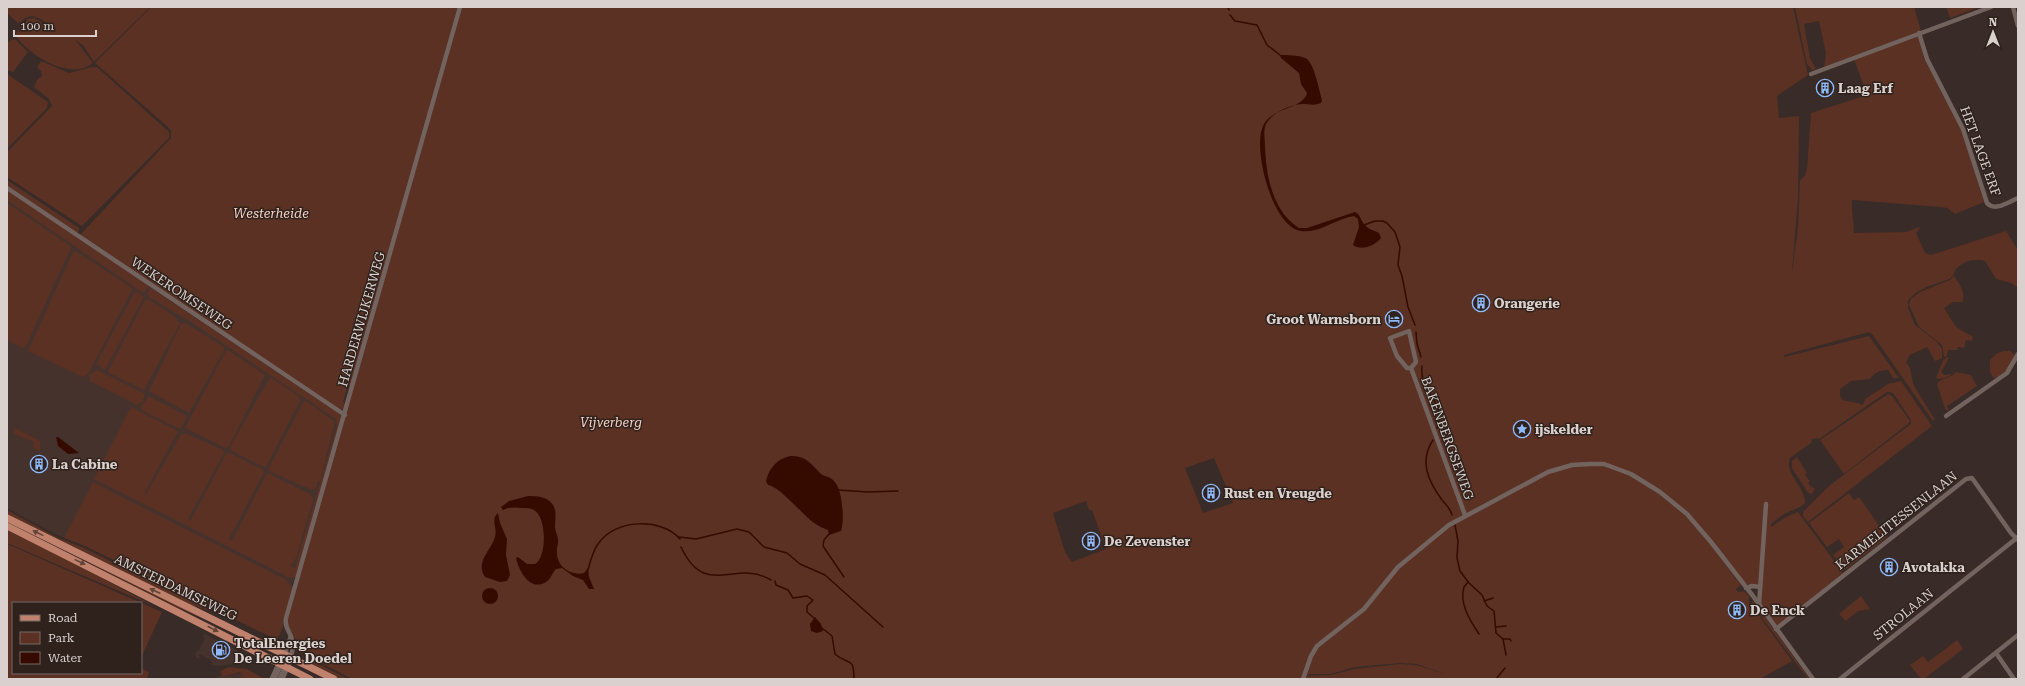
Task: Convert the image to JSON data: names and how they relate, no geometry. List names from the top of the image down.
{
  "streets": {
    "main road": ["AMSTERDAMSEWEG"],
    "street": [
      "HET LAGE ERF",
      "WEKEROMSEWEG",
      "HARDERWIJKERWEG",
      "BAKENBERGSEWEG",
      "KARMELITESSENLAAN",
      "STROLAAN"
    ]
  },
  "crossings": [
    ["WEKEROMSEWEG", "HARDERWIJKERWEG"],
    ["HARDERWIJKERWEG", "AMSTERDAMSEWEG"],
    ["BAKENBERGSEWEG", "KARMELITESSENLAAN"],
    ["KARMELITESSENLAAN", "STROLAAN"]
  ],
  "parks": ["Westerheide", "Vijverberg"],
  "places": {
    "building": [
      "Laag Erf",
      "Orangerie",
      "La Cabine",
      "Rust en Vreugde",
      "De Zevenster",
      "Avotakka",
      "De Enck"
    ],
    "hotel": ["Groot Warnsborn"],
    "place": ["ijskelder"],
    "fuel station": ["TotalEnergies De Leeren Doedel"]
  },
  "legend": ["Road", "Park", "Water"],
  "scale_bar": "100 m",
  "north": "top"
}
